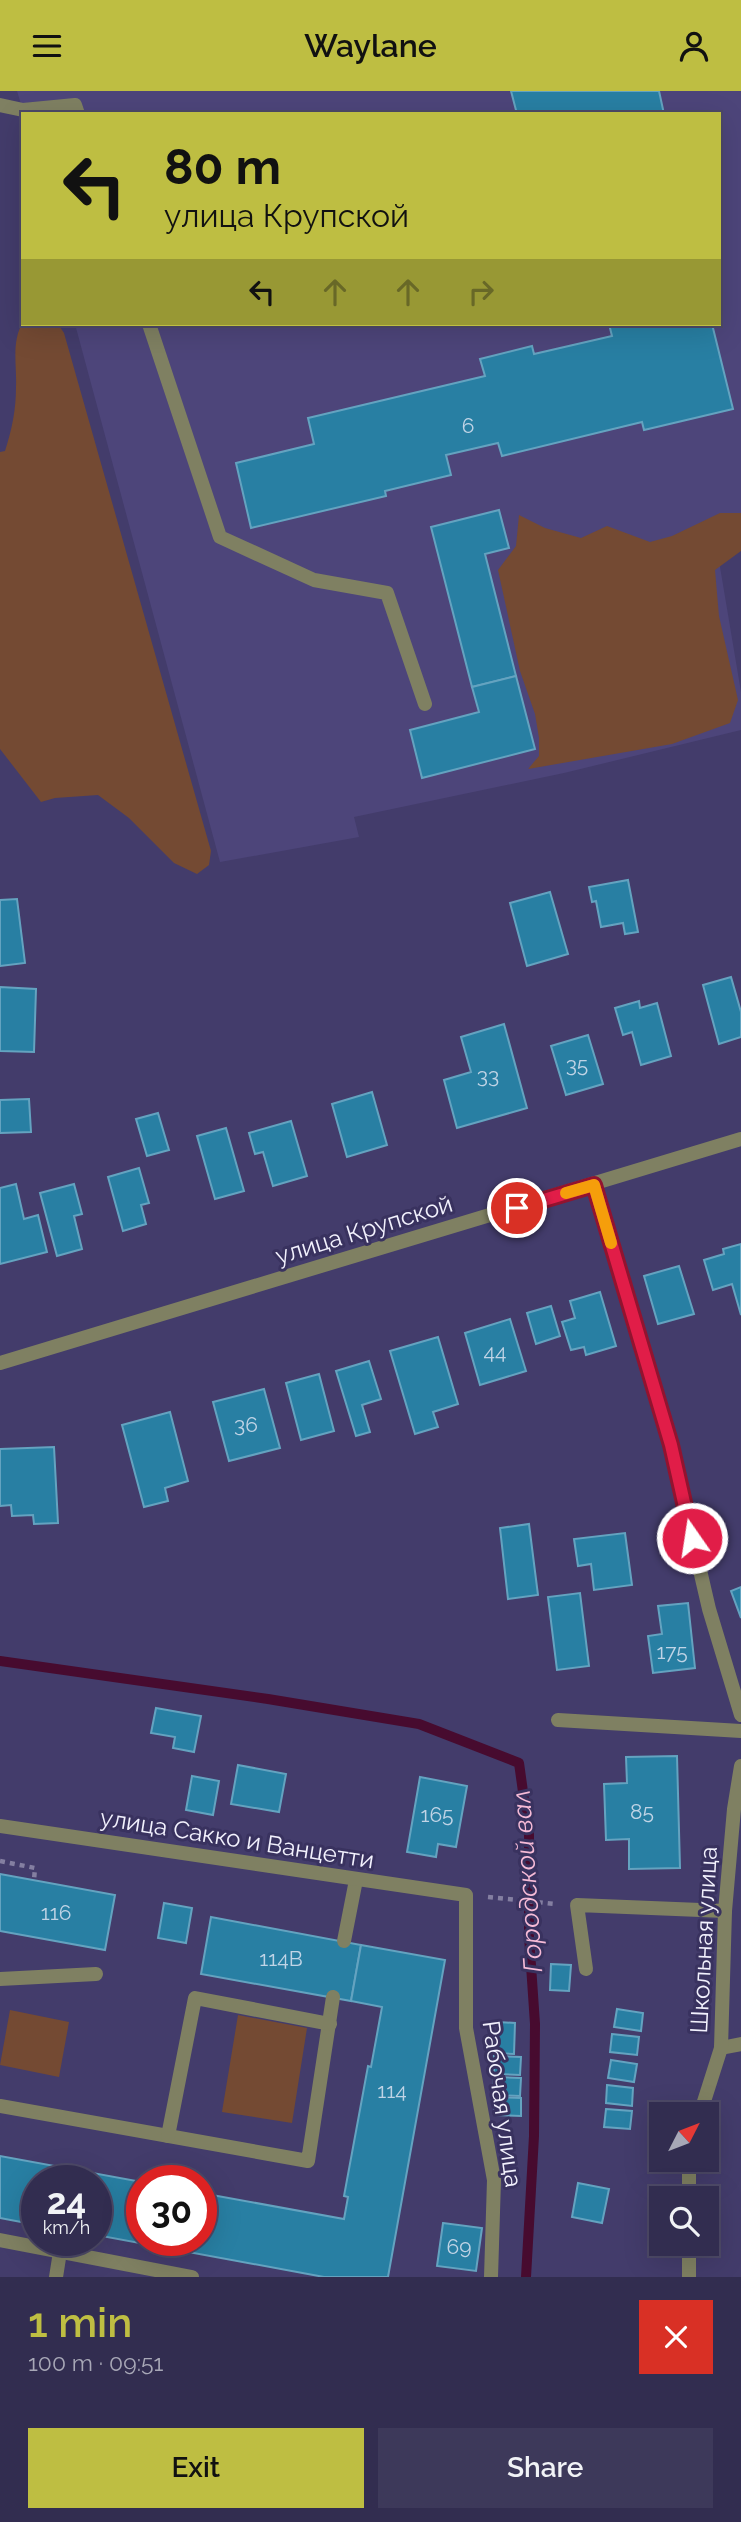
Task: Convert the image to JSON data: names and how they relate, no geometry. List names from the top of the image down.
{
  "streets": {
    "street": [
      "улица Крупской",
      "улица Сакко и Ванцетти",
      "Школьная улица",
      "Рабочая улица"
    ]
  },
  "crossings": [
    ["улица Сакко и Ванцетти", "Рабочая улица"]
  ],
  "water": ["Городской вал"],
  "house_numbers": [
    "6",
    "35",
    "33",
    "44",
    "36",
    "175",
    "85",
    "165",
    "116",
    "114В",
    "114",
    "69"
  ],
  "north": "top right",
  "page": {
    "header": "Waylane",
    "turn": ["80 m", "улица Крупской"],
    "speed": "24 km/h",
    "limit": "30",
    "heading": ["1 min", "100 m · 09:51"],
    "buttons": ["Exit", "Share"]
  }
}
